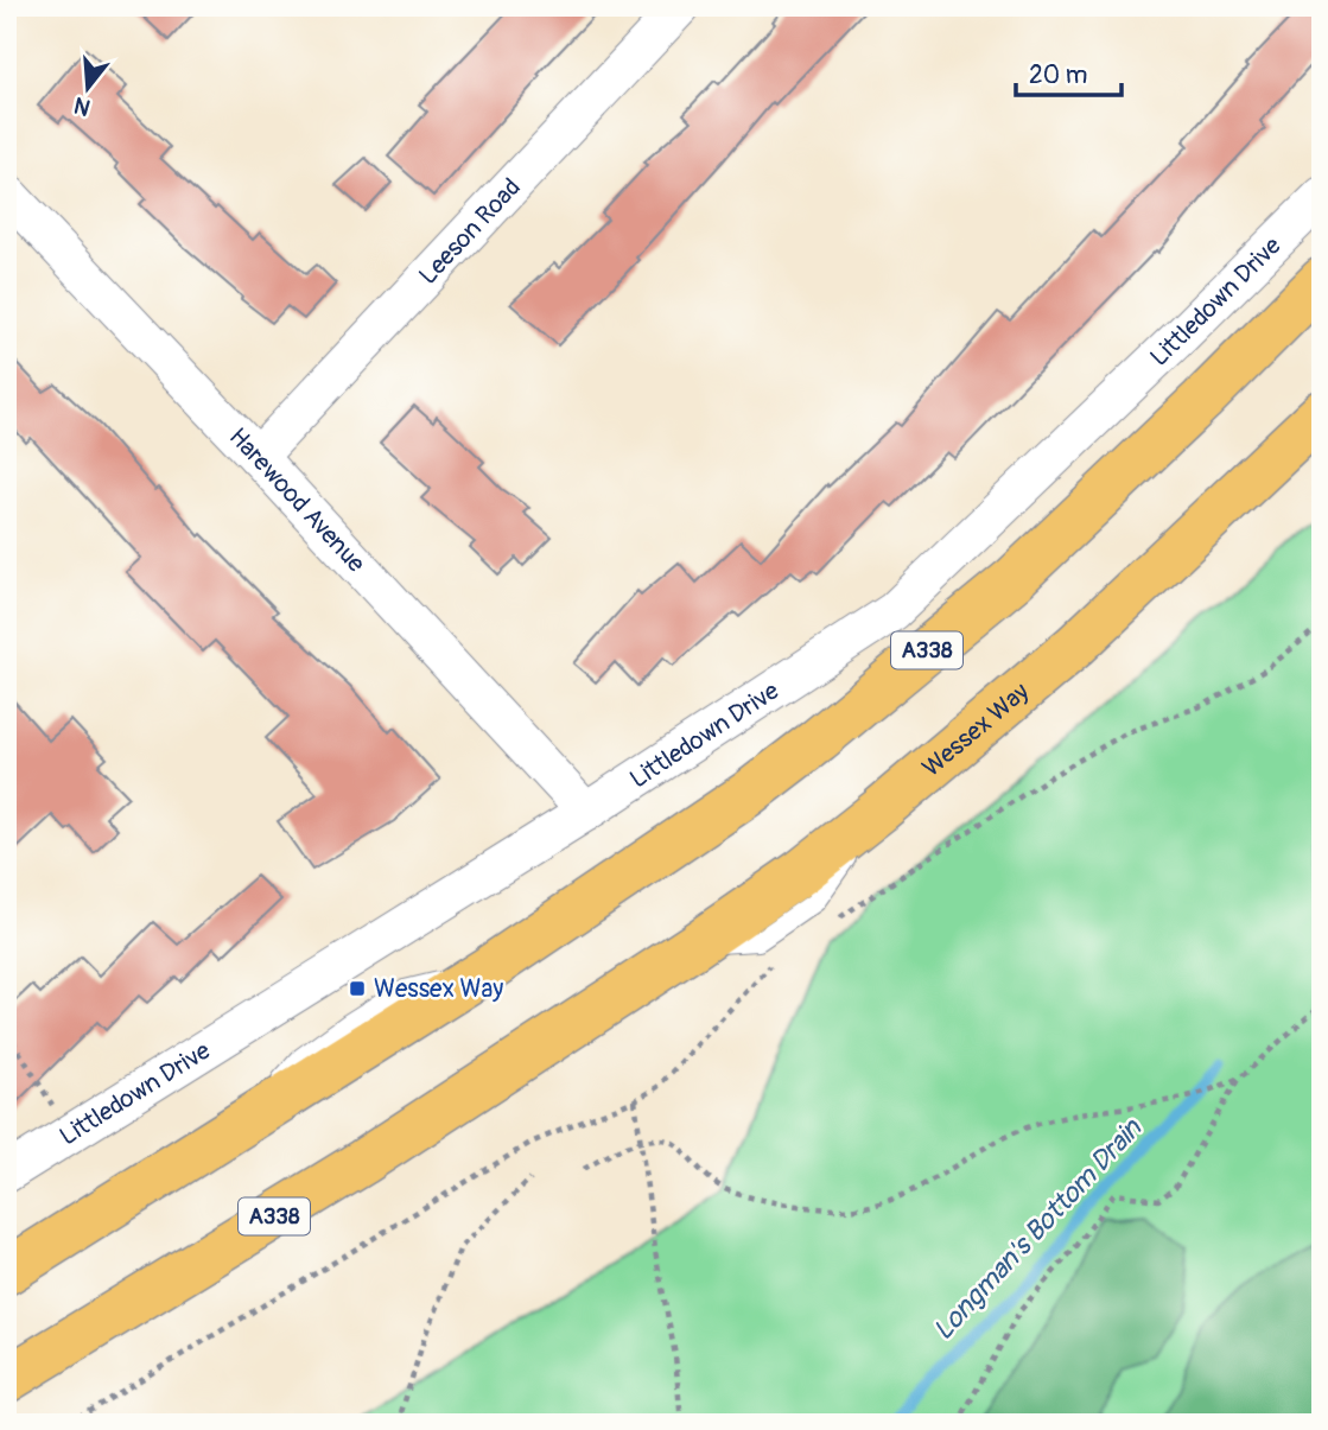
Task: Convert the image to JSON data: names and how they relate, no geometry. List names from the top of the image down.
{
  "streets": {
    "highway": ["A338", "Wessex Way"],
    "street": ["Leeson Road", "Littledown Drive", "Harewood Avenue"]
  },
  "crossings": [
    ["Leeson Road", "Harewood Avenue"],
    ["Littledown Drive", "Harewood Avenue"]
  ],
  "water": ["Longman's Bottom Drain"],
  "places": {
    "transit": ["Wessex Way"]
  },
  "scale_bar": "20 m",
  "north": "bottom"
}
